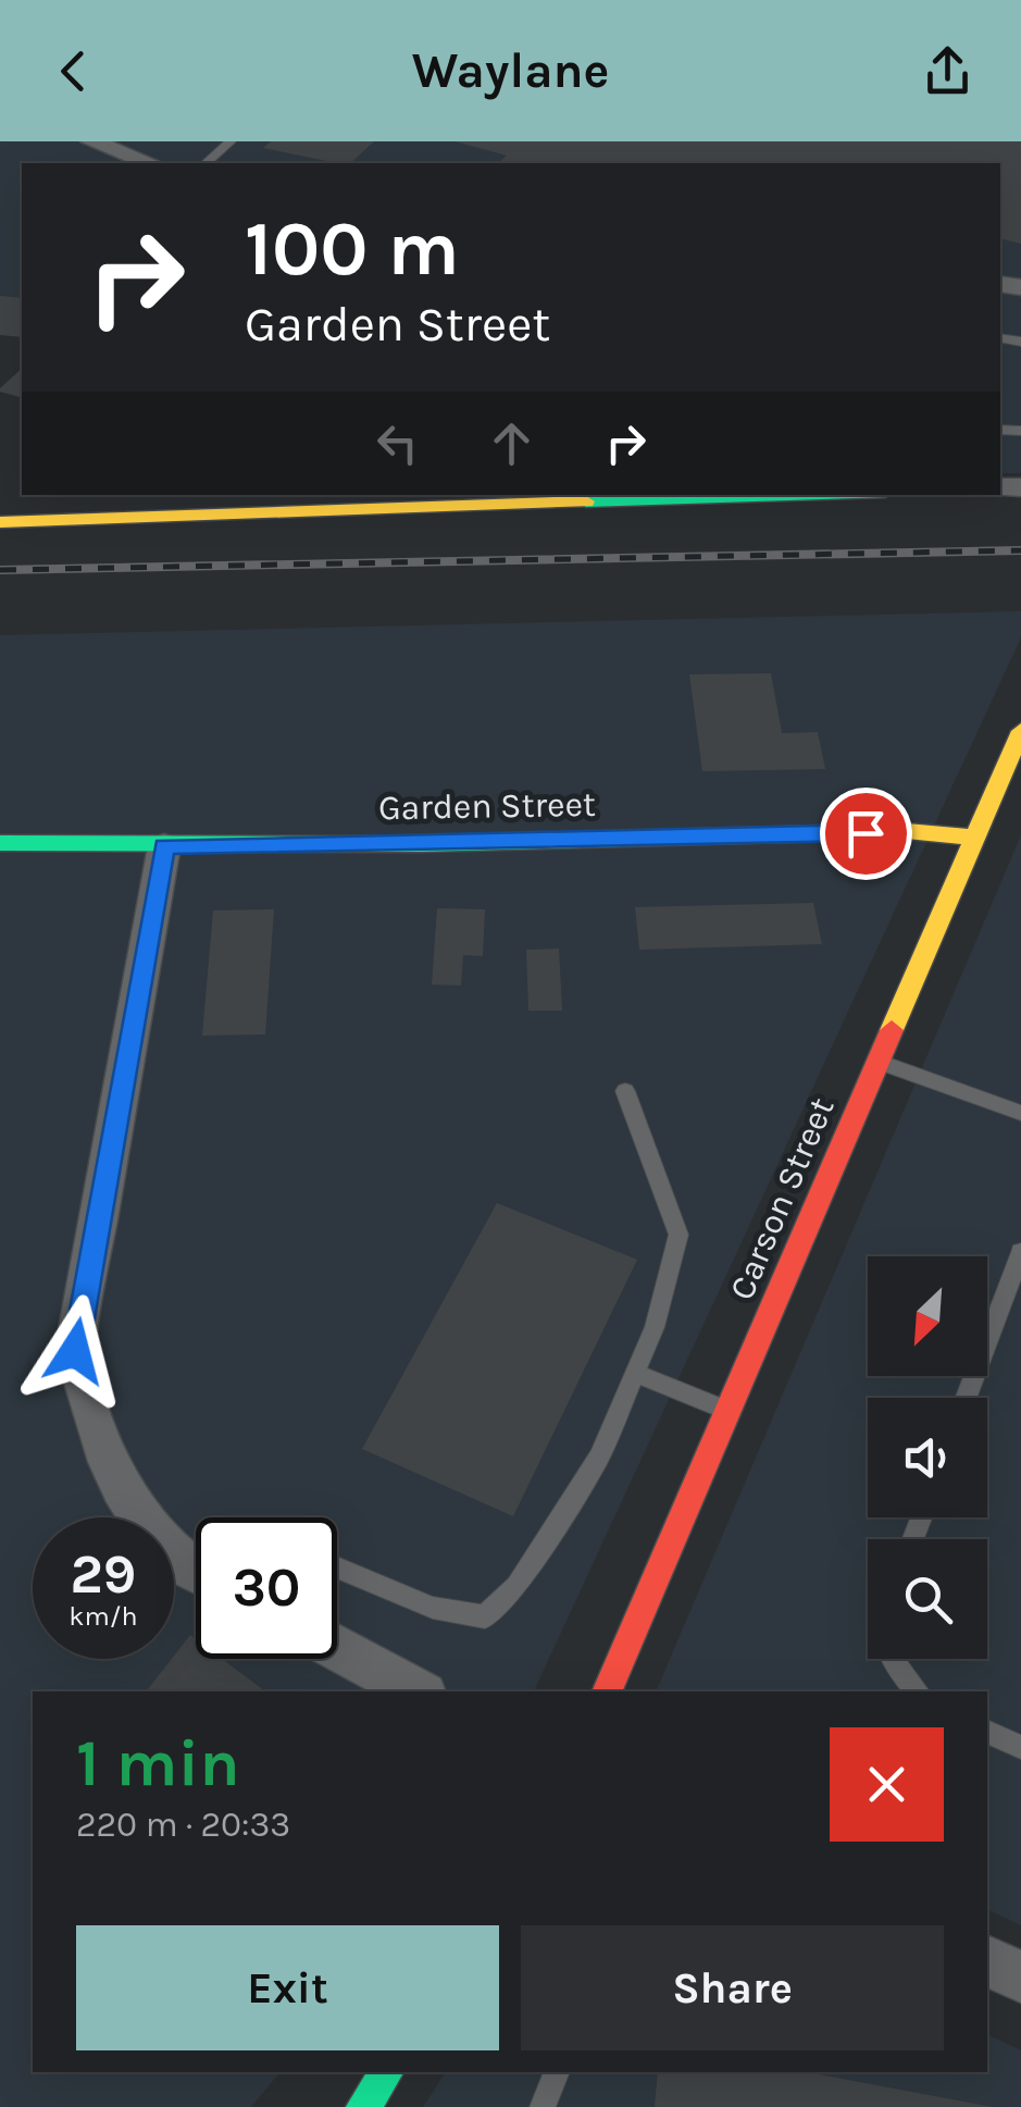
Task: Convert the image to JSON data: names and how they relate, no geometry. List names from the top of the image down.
{
  "streets": {
    "street": ["Garden Street", "Carson Street"]
  },
  "crossings": [
    ["Garden Street", "Carson Street"]
  ],
  "north": "bottom left",
  "page": {
    "header": "Waylane",
    "turn": ["100 m", "Garden Street"],
    "speed": "29 km/h",
    "limit": "30",
    "heading": ["1 min", "220 m · 20:33"],
    "buttons": ["Exit", "Share"]
  }
}
